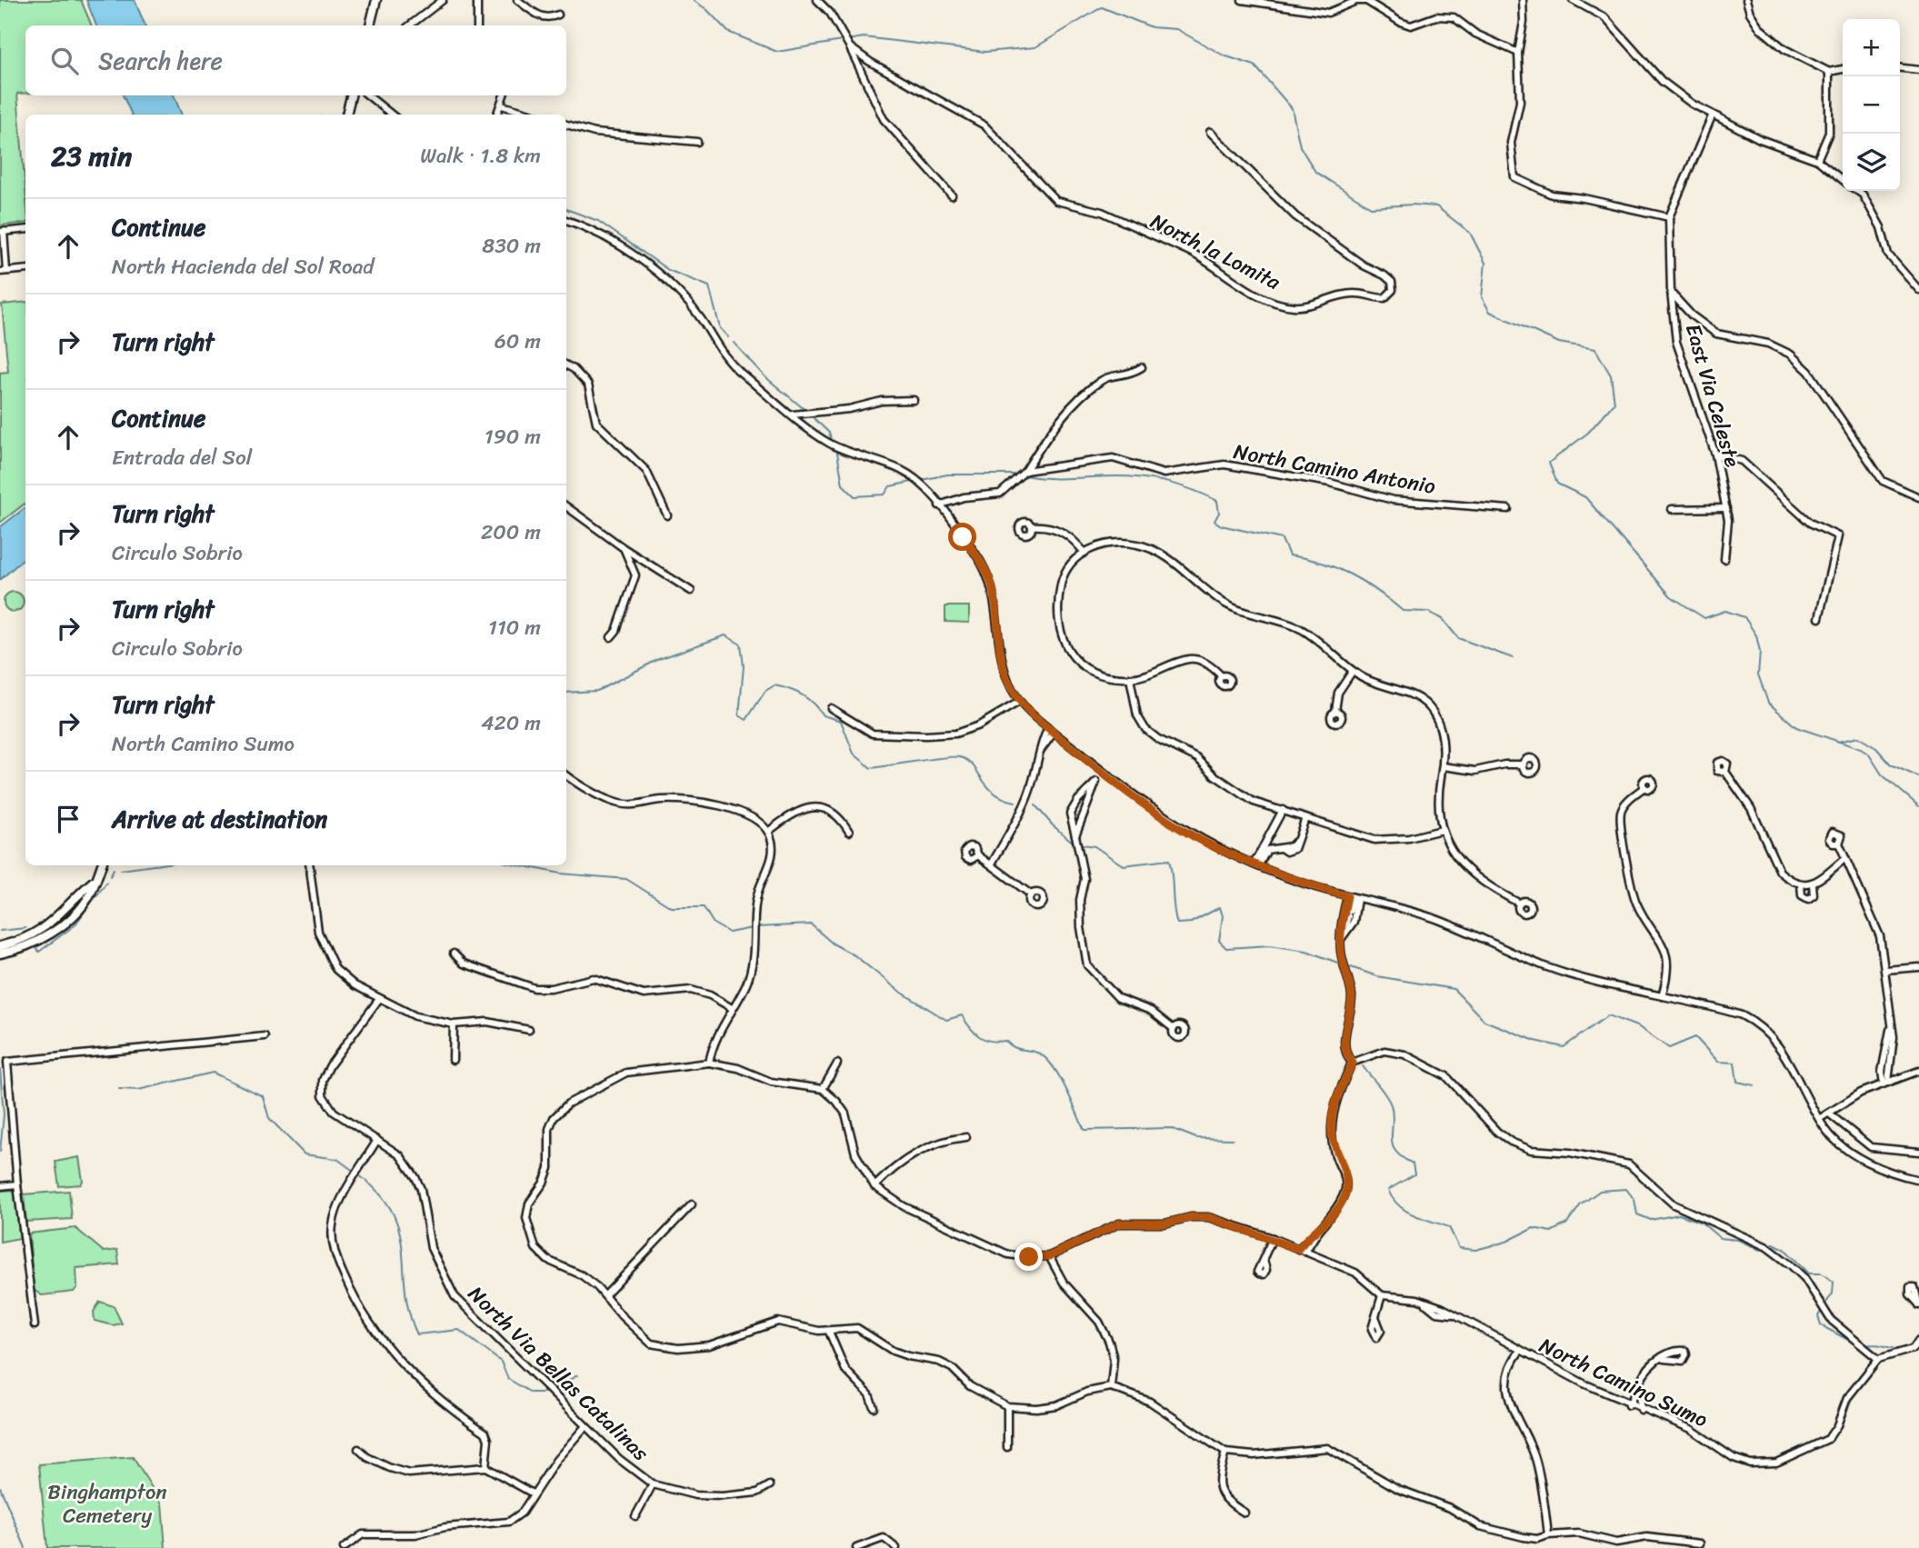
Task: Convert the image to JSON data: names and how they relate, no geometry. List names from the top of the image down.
{
  "streets": {
    "street": [
      "North la Lomita",
      "East Via Celeste",
      "North Camino Antonio",
      "North Via Bellas Catalinas",
      "North Camino Sumo"
    ]
  },
  "parks": ["Binghampton Cemetery"],
  "page": {
    "map_buttons": ["+", "−"],
    "search": "Search here",
    "heading": ["23 min", "Walk · 1.8 km"],
    "list": [
      ["Continue", "North Hacienda del Sol Road", "830 m"],
      ["Turn right", "60 m"],
      ["Continue", "Entrada del Sol", "190 m"],
      ["Turn right", "Circulo Sobrio", "200 m"],
      ["Turn right", "Circulo Sobrio", "110 m"],
      ["Turn right", "North Camino Sumo", "420 m"],
      "Arrive at destination"
    ]
  }
}
